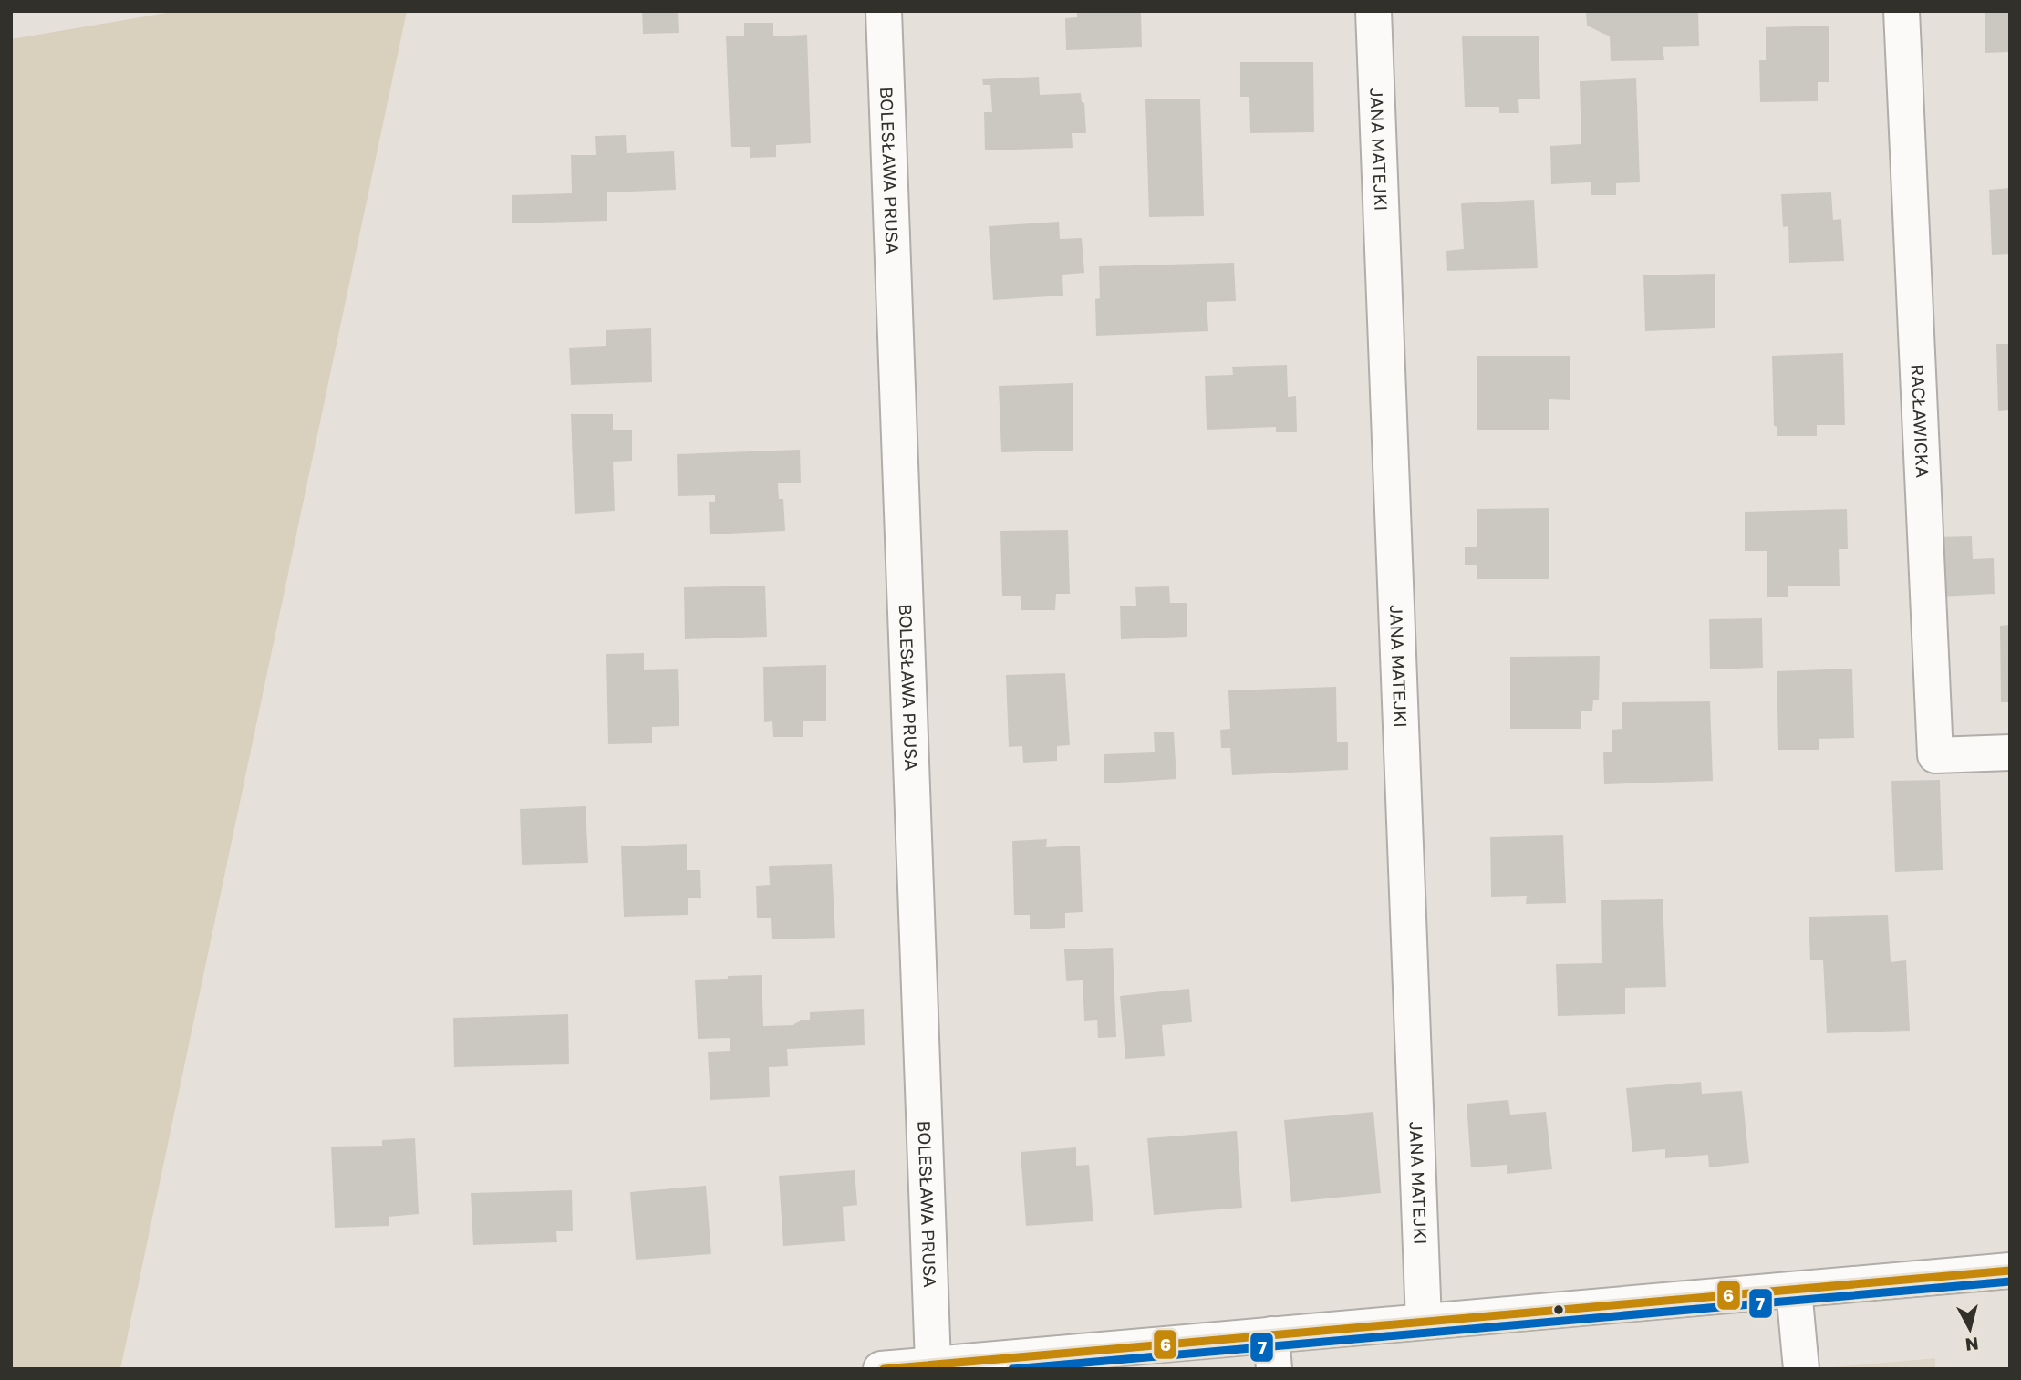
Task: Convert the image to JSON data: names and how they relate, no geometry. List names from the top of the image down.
{
  "streets": {
    "street": ["JANA MATEJKI", "BOLESŁAWA PRUSA", "RACŁAWICKA"]
  },
  "lines": ["transit line 6", "transit line 7"],
  "north": "bottom"
}
